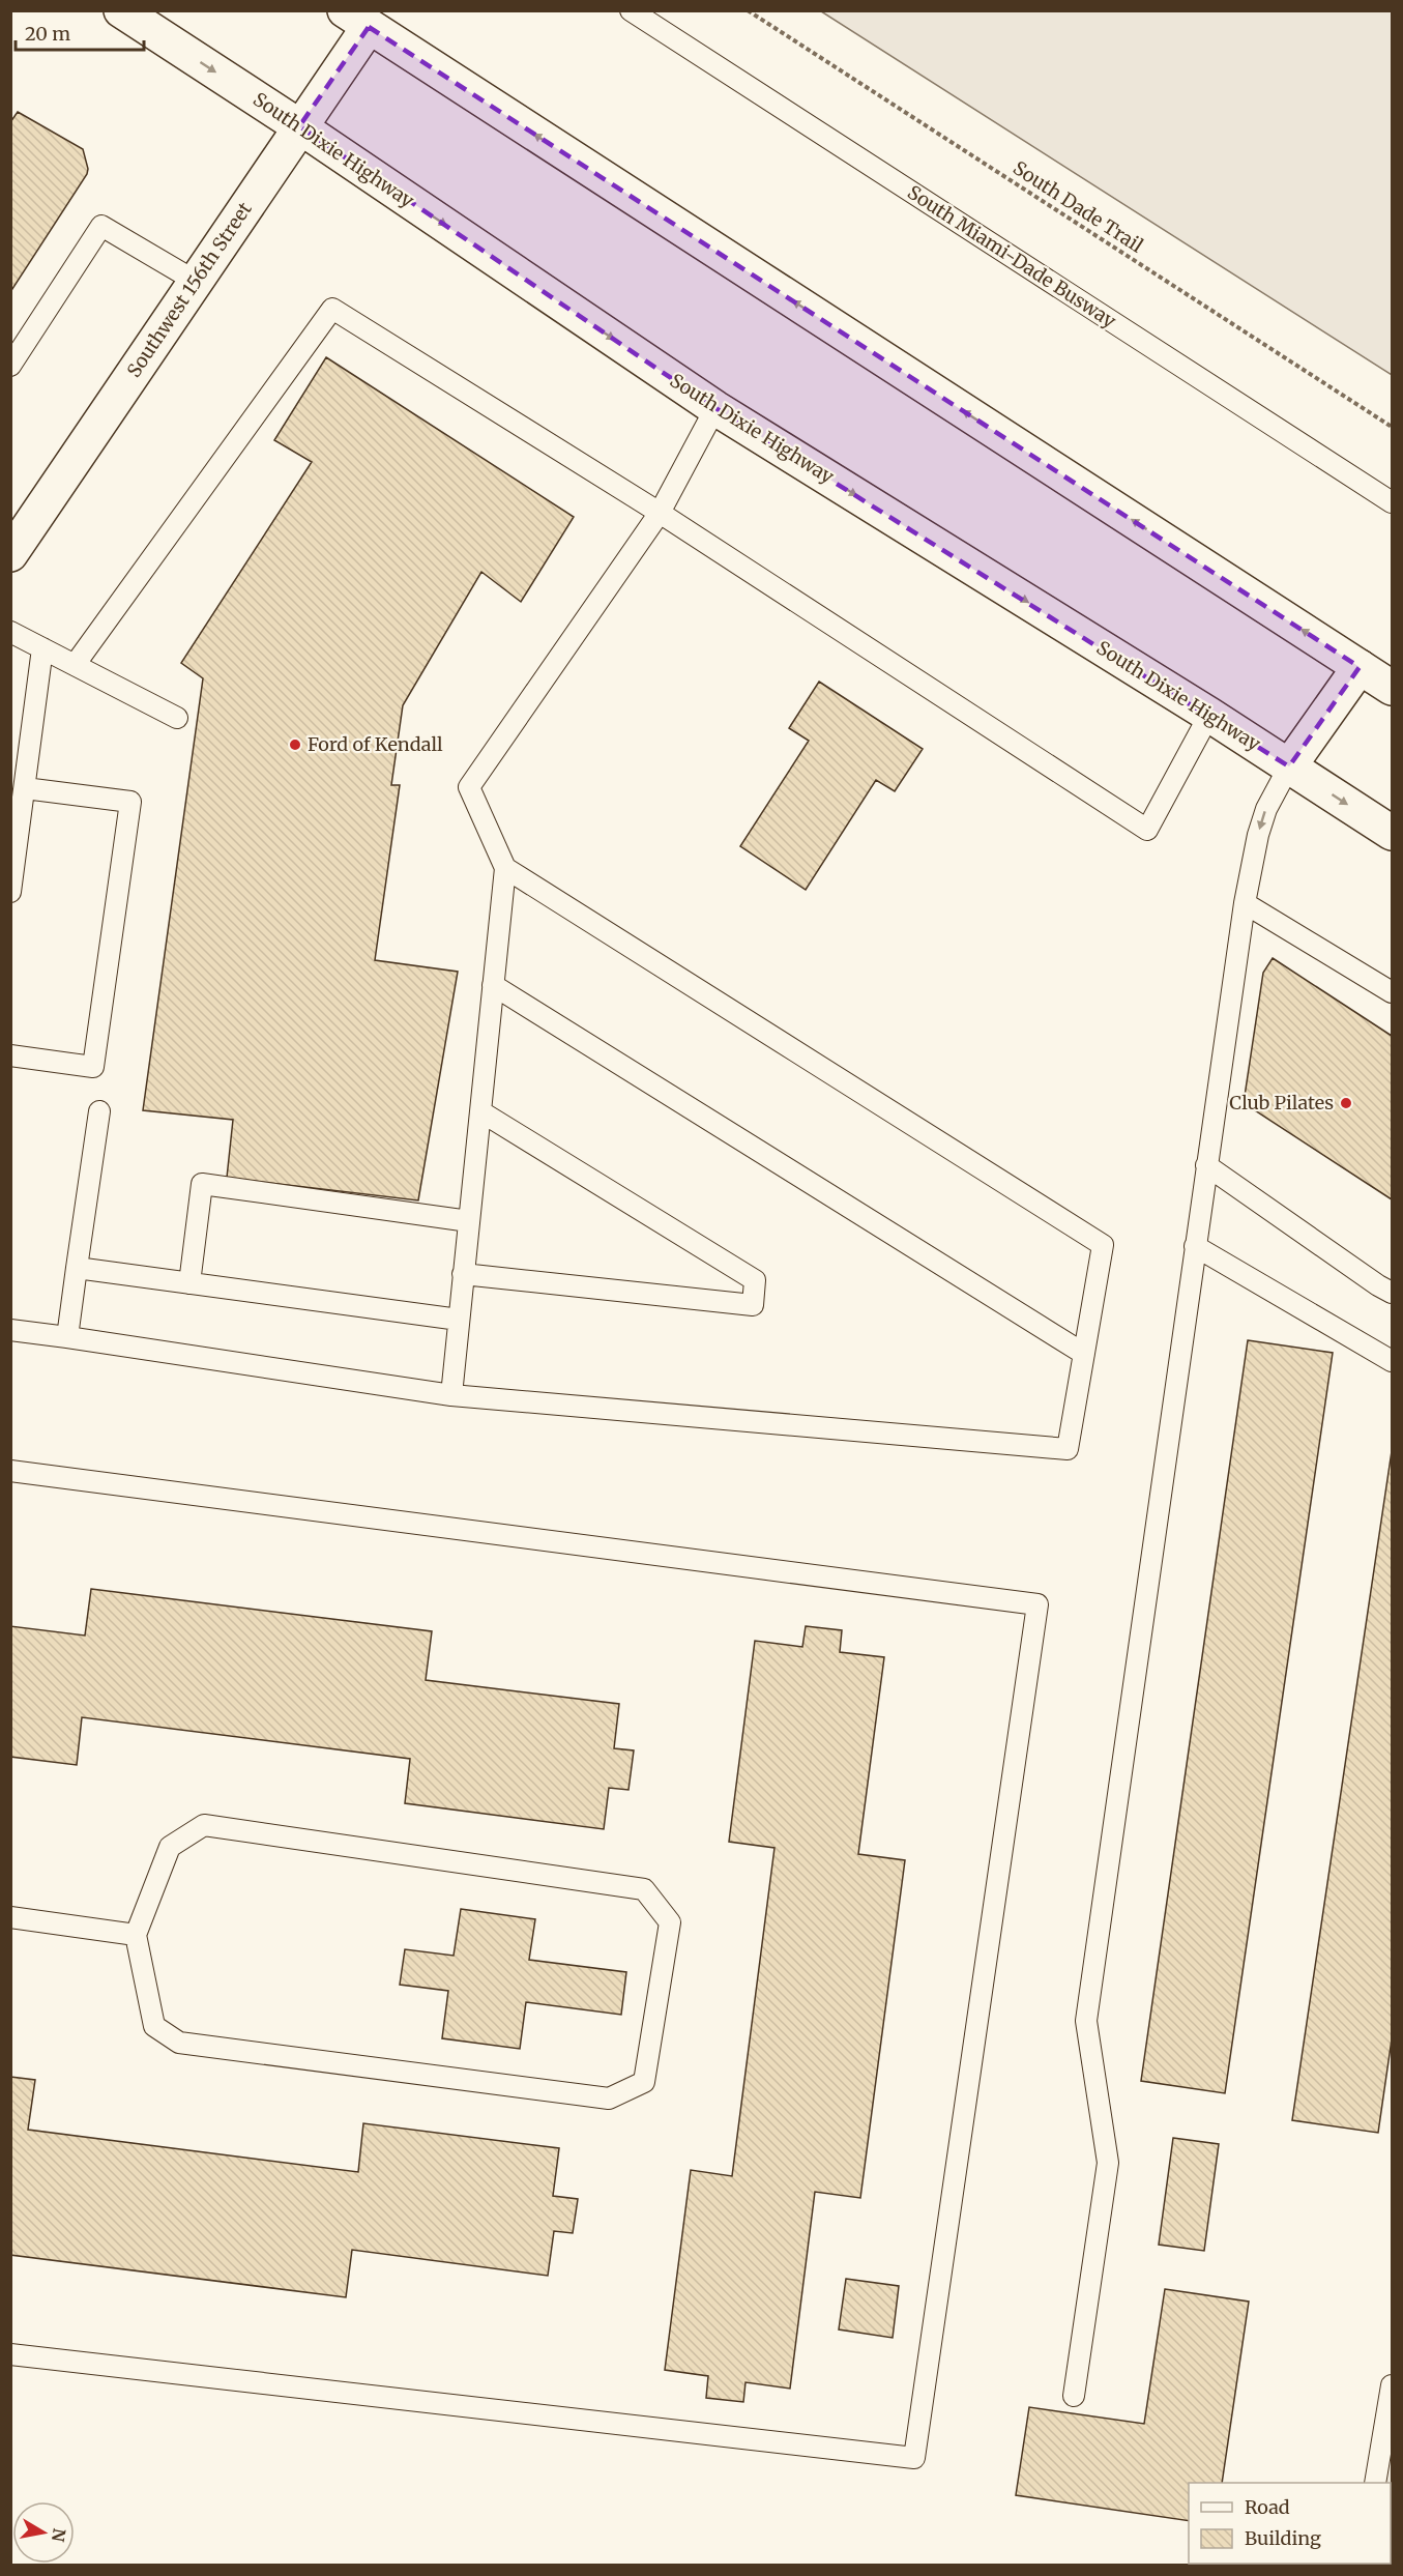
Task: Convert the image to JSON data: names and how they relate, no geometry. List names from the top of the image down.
{
  "streets": {
    "main road": ["South Dixie Highway", "Southwest 156th Street"],
    "lane": ["South Miami-Dade Busway"],
    "path": ["South Dade Trail"]
  },
  "crossings": [
    ["South Dixie Highway", "Southwest 156th Street"]
  ],
  "places": ["Ford of Kendall", "Club Pilates"],
  "legend": ["Road", "Building"],
  "scale_bar": "20 m",
  "north": "right"
}
